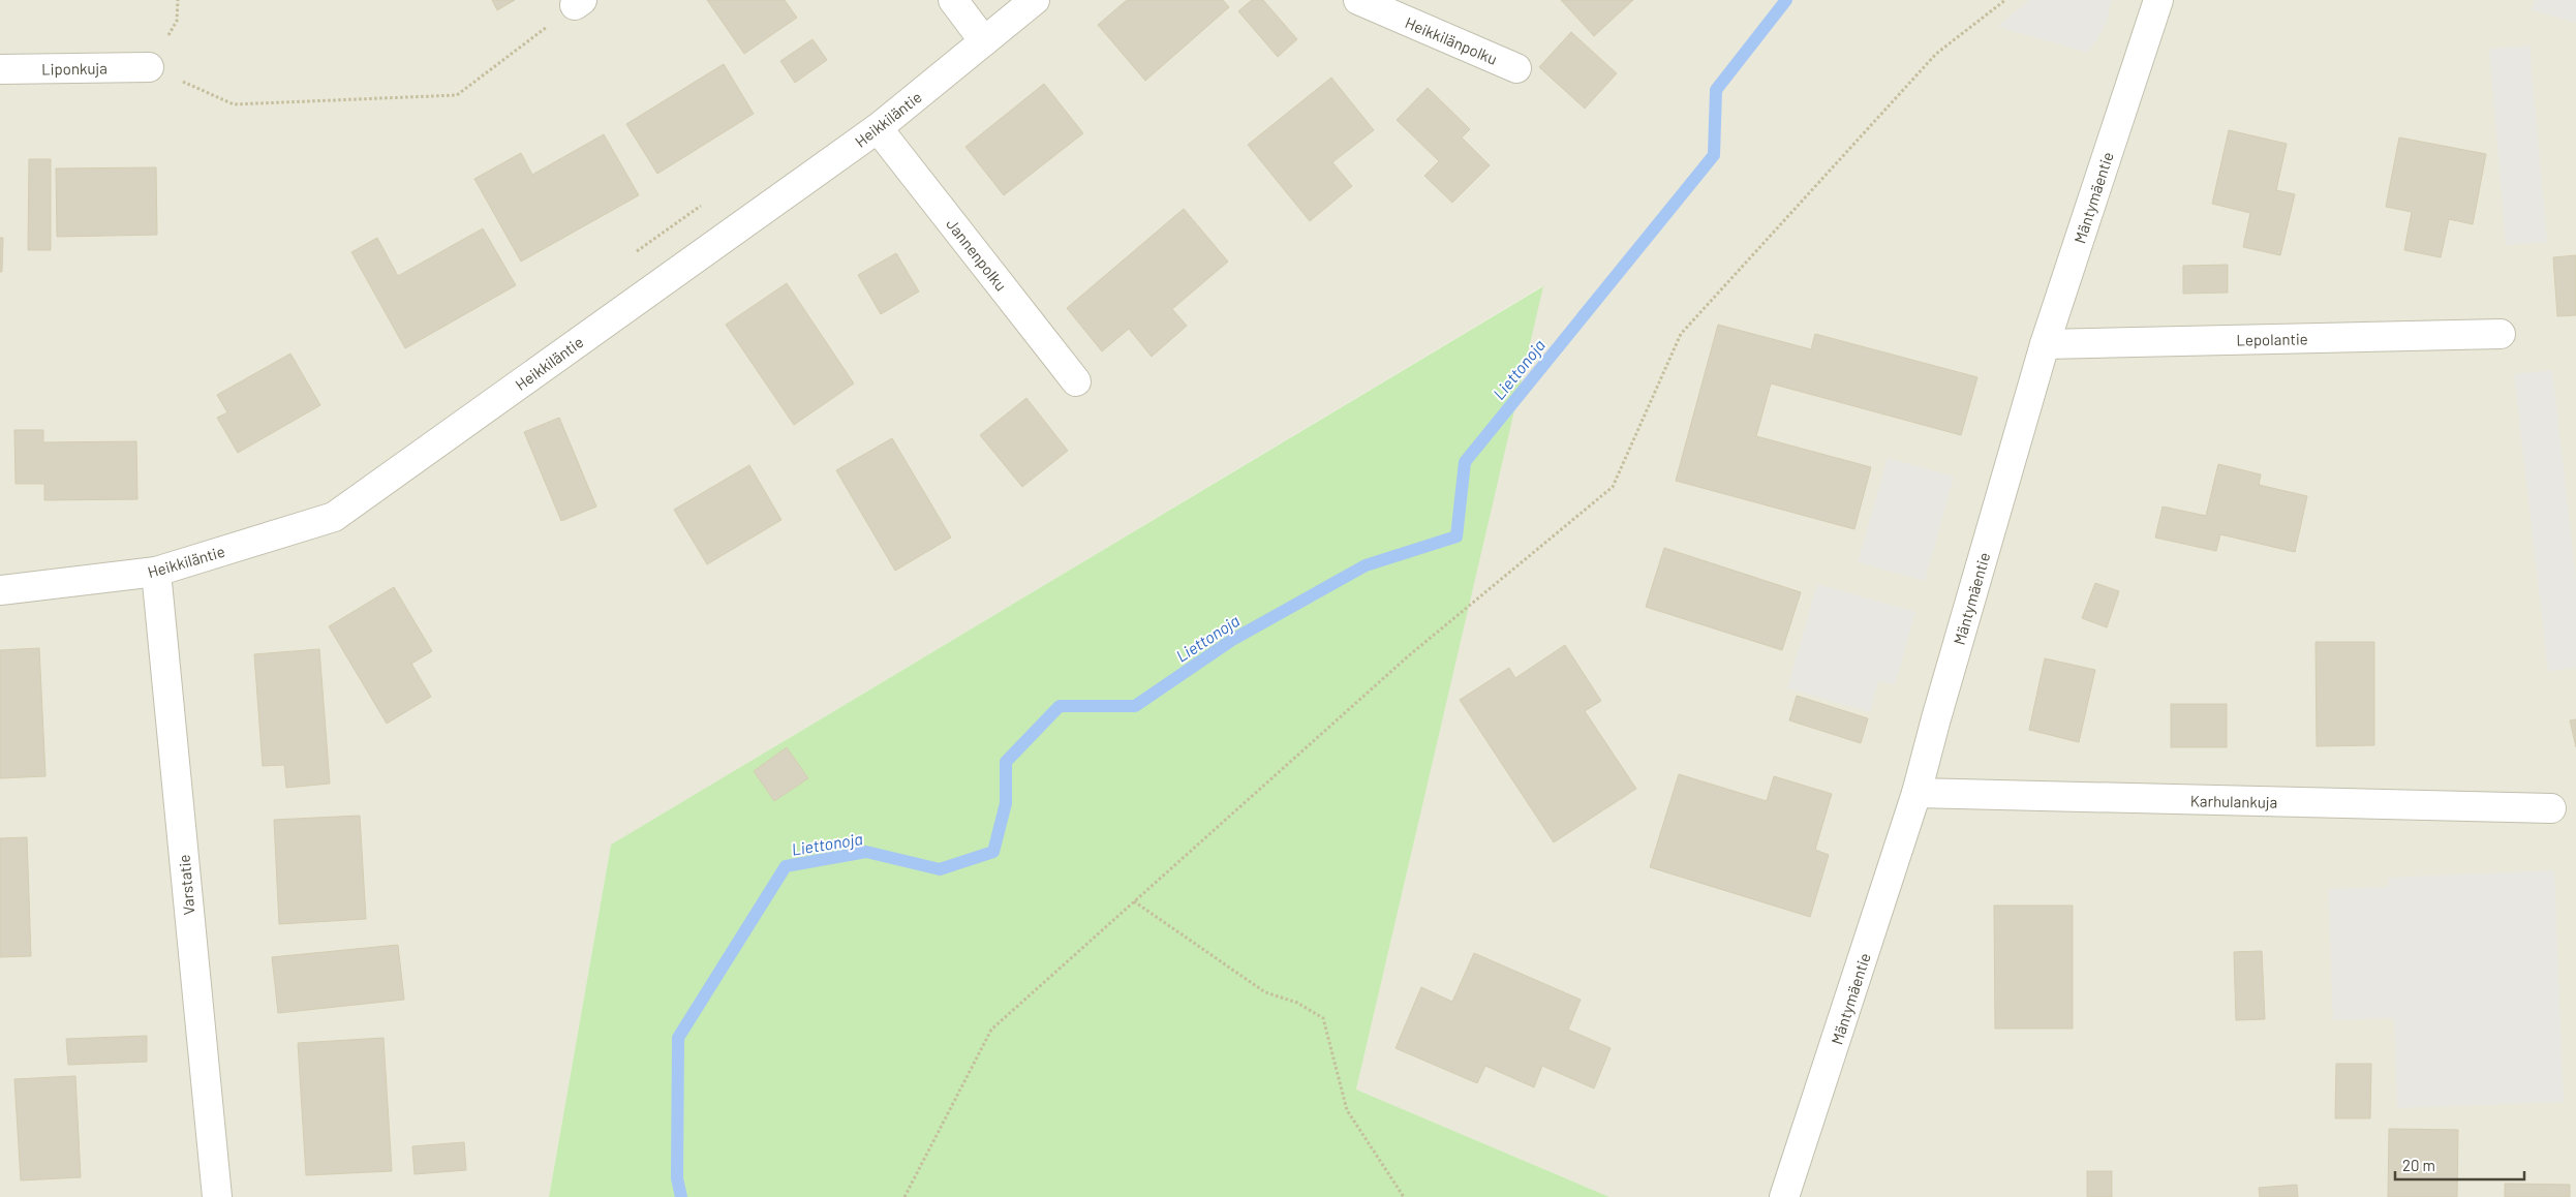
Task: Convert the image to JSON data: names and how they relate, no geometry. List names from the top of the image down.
{
  "streets": {
    "street": [
      "Heikkilänpolku",
      "Liponkuja",
      "Heikkiläntie",
      "Mäntymäentie",
      "Jannenpolku",
      "Lepolantie",
      "Karhulankuja",
      "Varstatie"
    ]
  },
  "crossings": [
    ["Heikkiläntie", "Jannenpolku"],
    ["Heikkiläntie", "Varstatie"],
    ["Mäntymäentie", "Lepolantie"],
    ["Mäntymäentie", "Karhulankuja"]
  ],
  "water": ["Liettonoja"],
  "scale_bar": "20 m"
}
